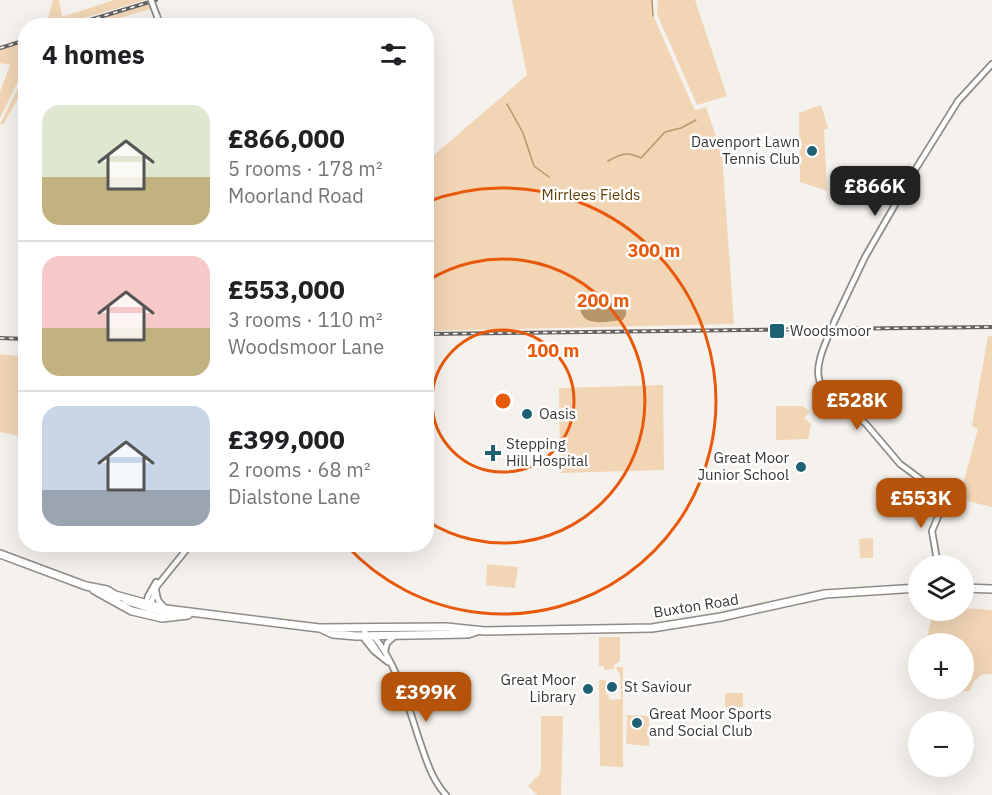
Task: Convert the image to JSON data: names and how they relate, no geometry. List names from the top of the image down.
{
  "streets": {
    "highway": ["Buxton Road"]
  },
  "parks": ["Mirrlees Fields"],
  "places": {
    "other": [
      "Davenport Lawn Tennis Club",
      "Oasis",
      "Great Moor Junior School",
      "St Saviour",
      "Great Moor Library",
      "Great Moor Sports and Social Club"
    ],
    "transit": ["Woodsmoor"],
    "health": ["Stepping Hill Hospital"]
  },
  "page": {
    "heading": "4 homes",
    "list": [
      {
        "name": "£866,000",
        "note": "5 rooms · 178 m² · Moorland Road"
      },
      {
        "name": "£553,000",
        "note": "3 rooms · 110 m² · Woodsmoor Lane"
      },
      {
        "name": "£399,000",
        "note": "2 rooms · 68 m² · Dialstone Lane"
      }
    ],
    "price": [
      "£866K",
      "£528K",
      "£553K",
      "£399K"
    ],
    "map_buttons": ["+", "−"]
  },
  "rings": ["300 m", "200 m", "100 m"]
}
